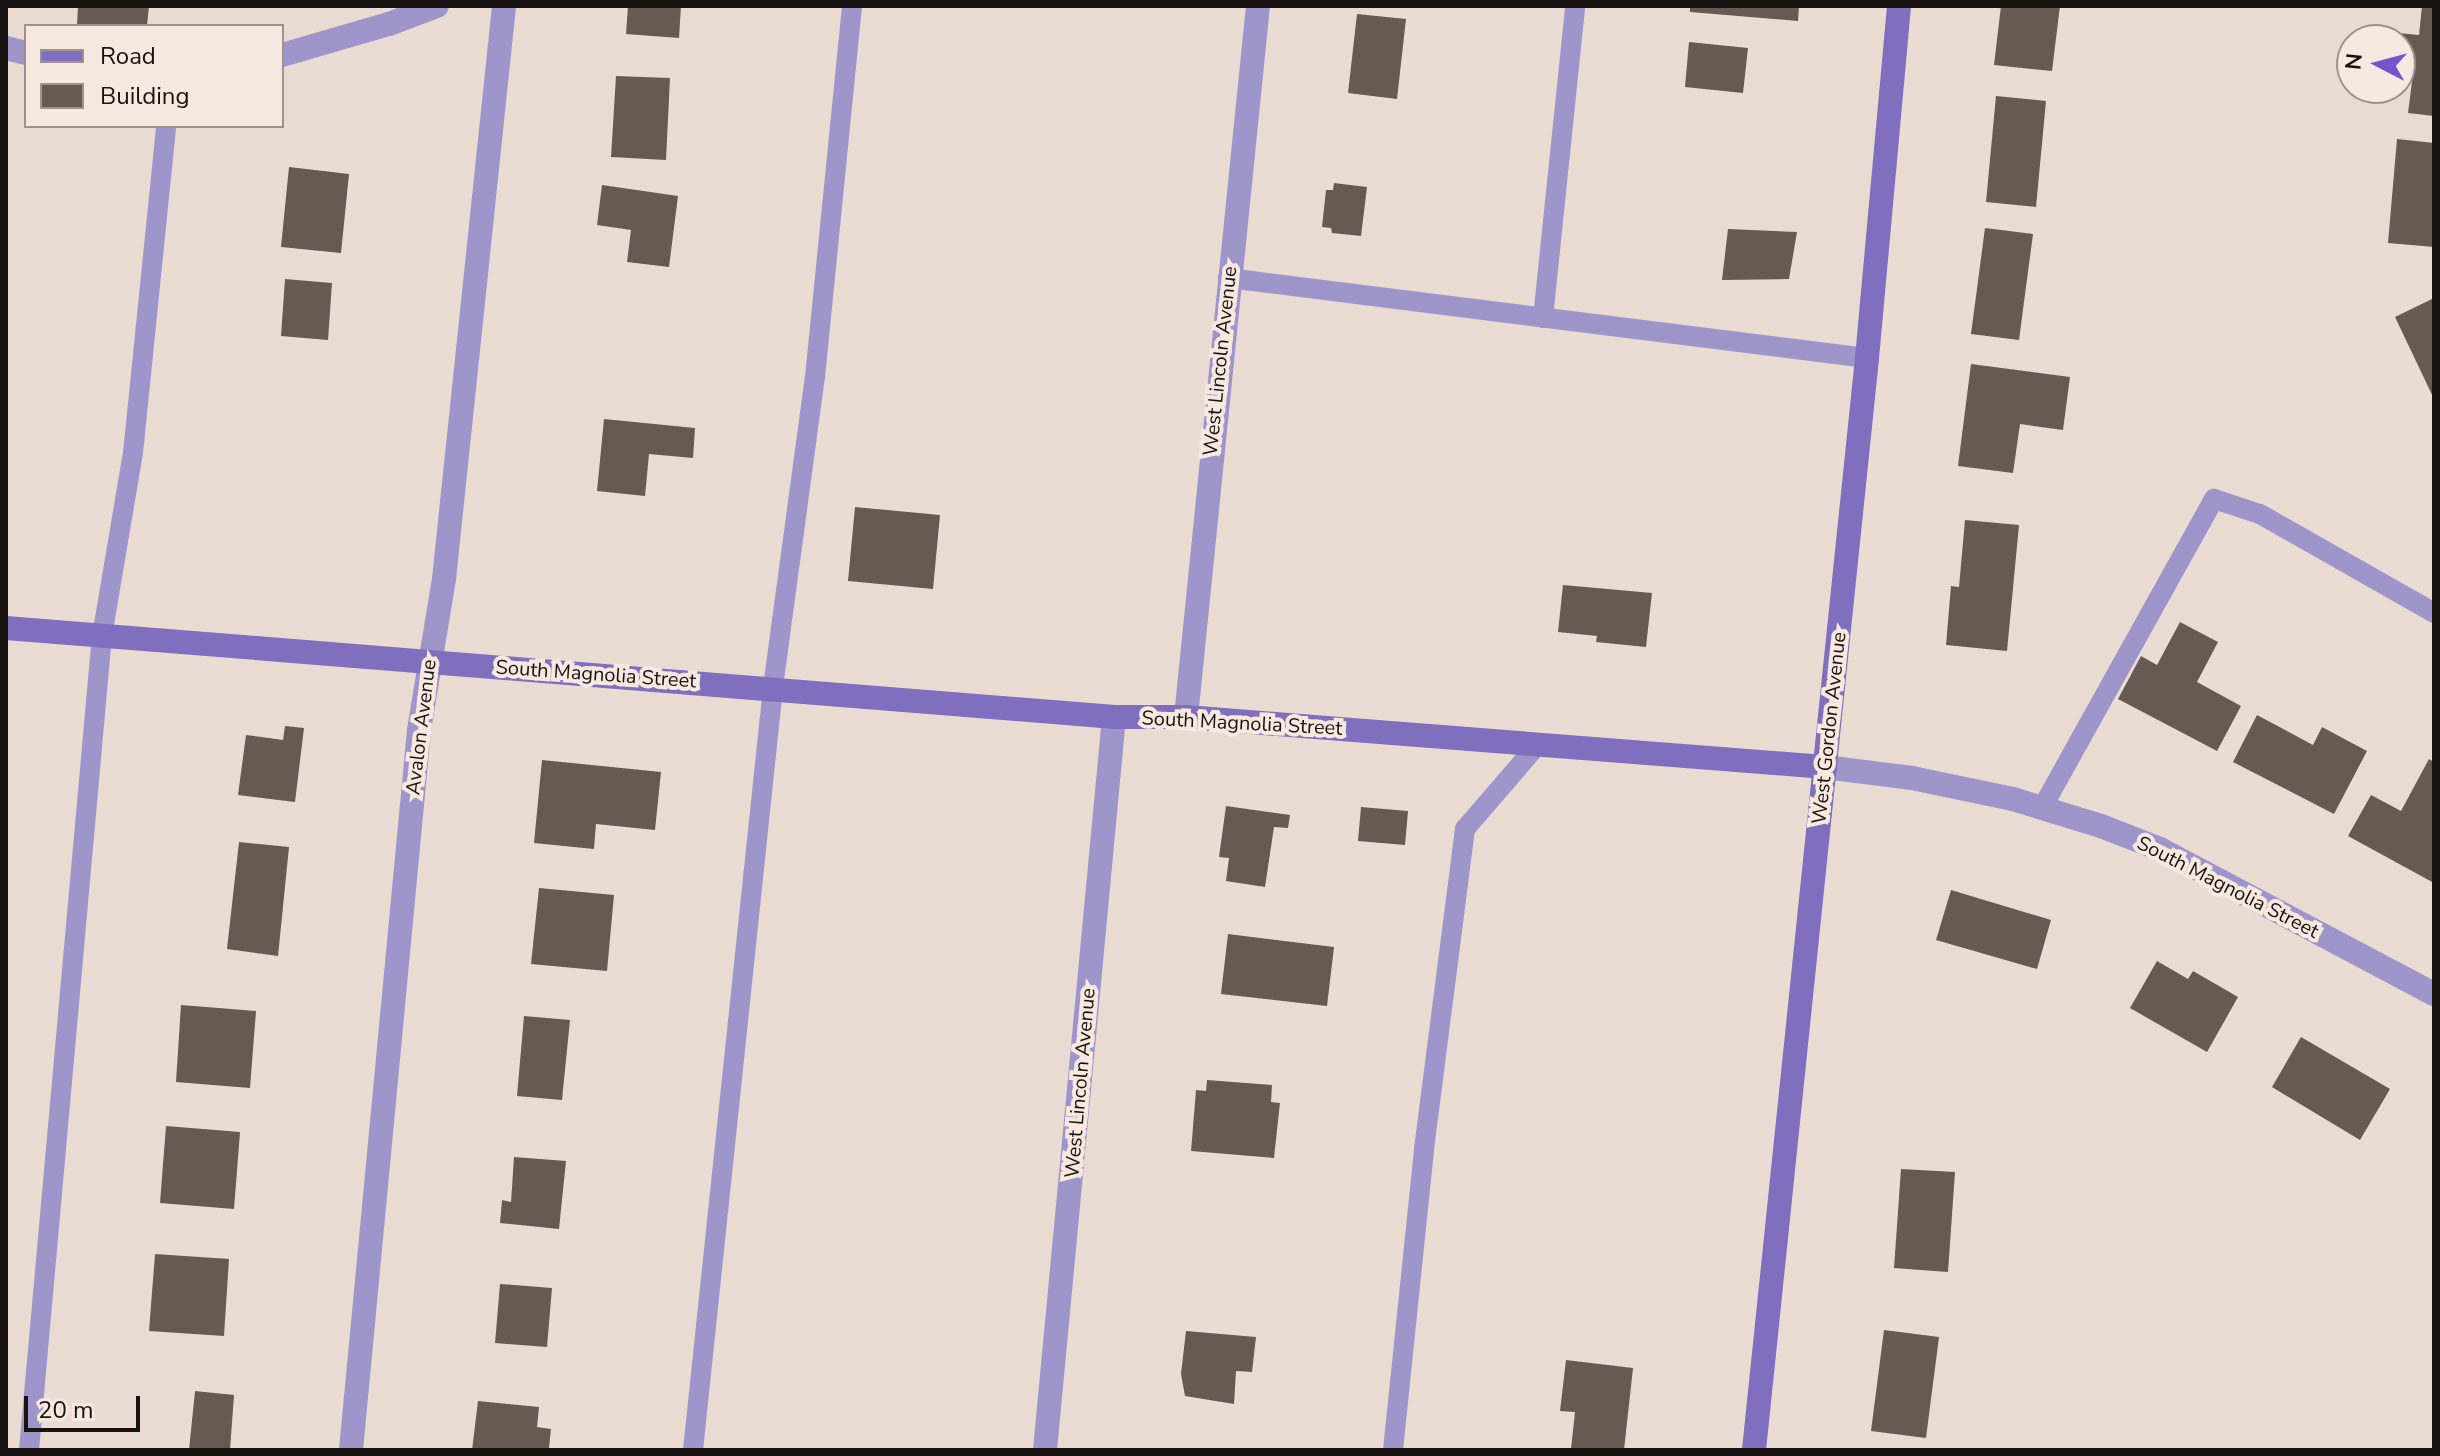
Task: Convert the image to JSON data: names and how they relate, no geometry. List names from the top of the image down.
{
  "streets": {
    "street": [
      "West Lincoln Avenue",
      "South Magnolia Street",
      "Avalon Avenue",
      "West Gordon Avenue"
    ]
  },
  "crossings": [
    ["West Lincoln Avenue", "South Magnolia Street"],
    ["South Magnolia Street", "Avalon Avenue"],
    ["South Magnolia Street", "West Gordon Avenue"]
  ],
  "legend": ["Road", "Building"],
  "scale_bar": "20 m",
  "north": "left"
}
